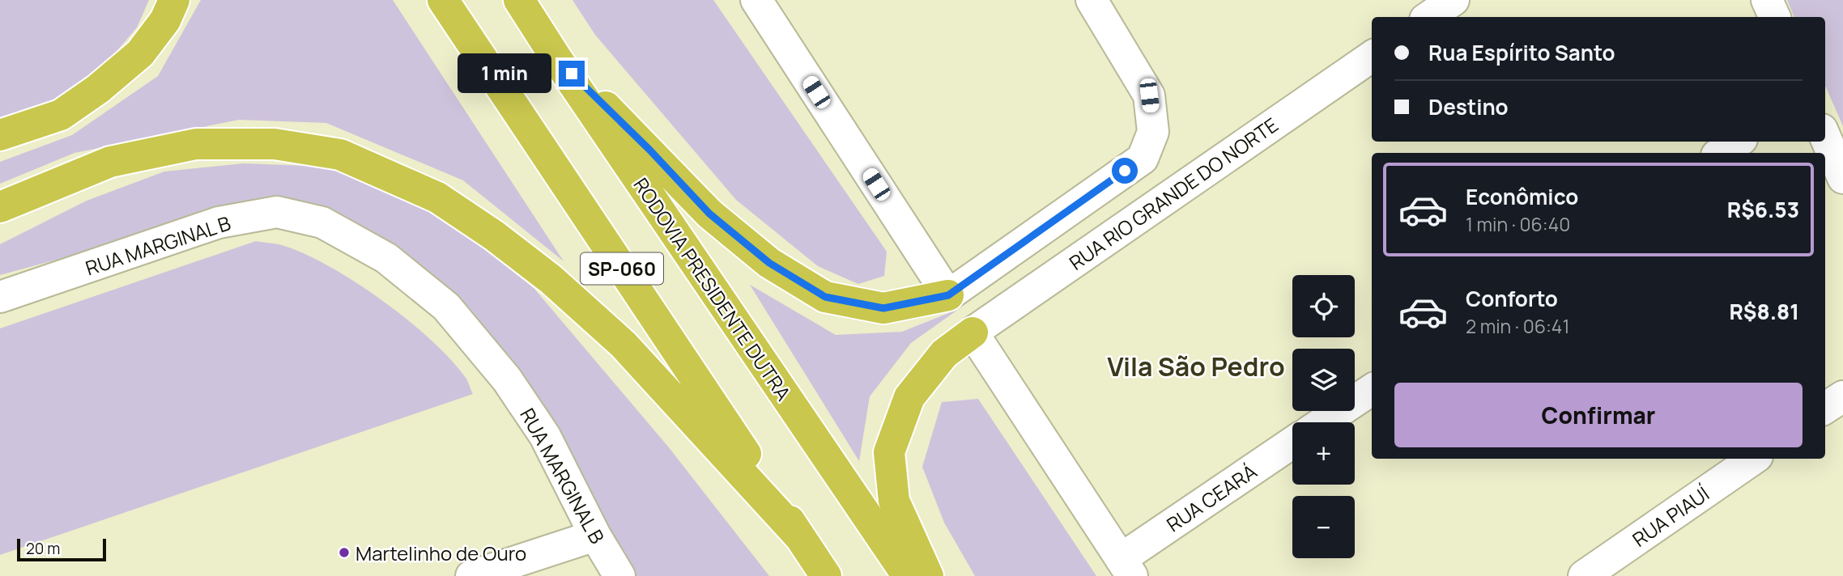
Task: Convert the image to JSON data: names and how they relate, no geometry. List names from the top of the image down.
{
  "streets": {
    "highway": ["SP-060", "RODOVIA PRESIDENTE DUTRA"],
    "street": [
      "RUA RIO GRANDE DO NORTE",
      "RUA MARGINAL B",
      "RUA CEARÁ",
      "RUA PIAUÍ"
    ]
  },
  "districts": ["Vila São Pedro"],
  "places": ["Martelinho de Ouro"],
  "scale_bar": "20 m",
  "page": {
    "banner": ["Rua Espírito Santo", "Destino"],
    "bubble": "1 min",
    "list": [
      {
        "name": "Econômico",
        "note": "1 min · 06:40",
        "value": "R$6.53"
      },
      {
        "name": "Conforto",
        "note": "2 min · 06:41",
        "value": "R$8.81"
      }
    ],
    "map_buttons": ["+", "−"],
    "buttons": "Confirmar",
    "scale": "20 m"
  }
}
